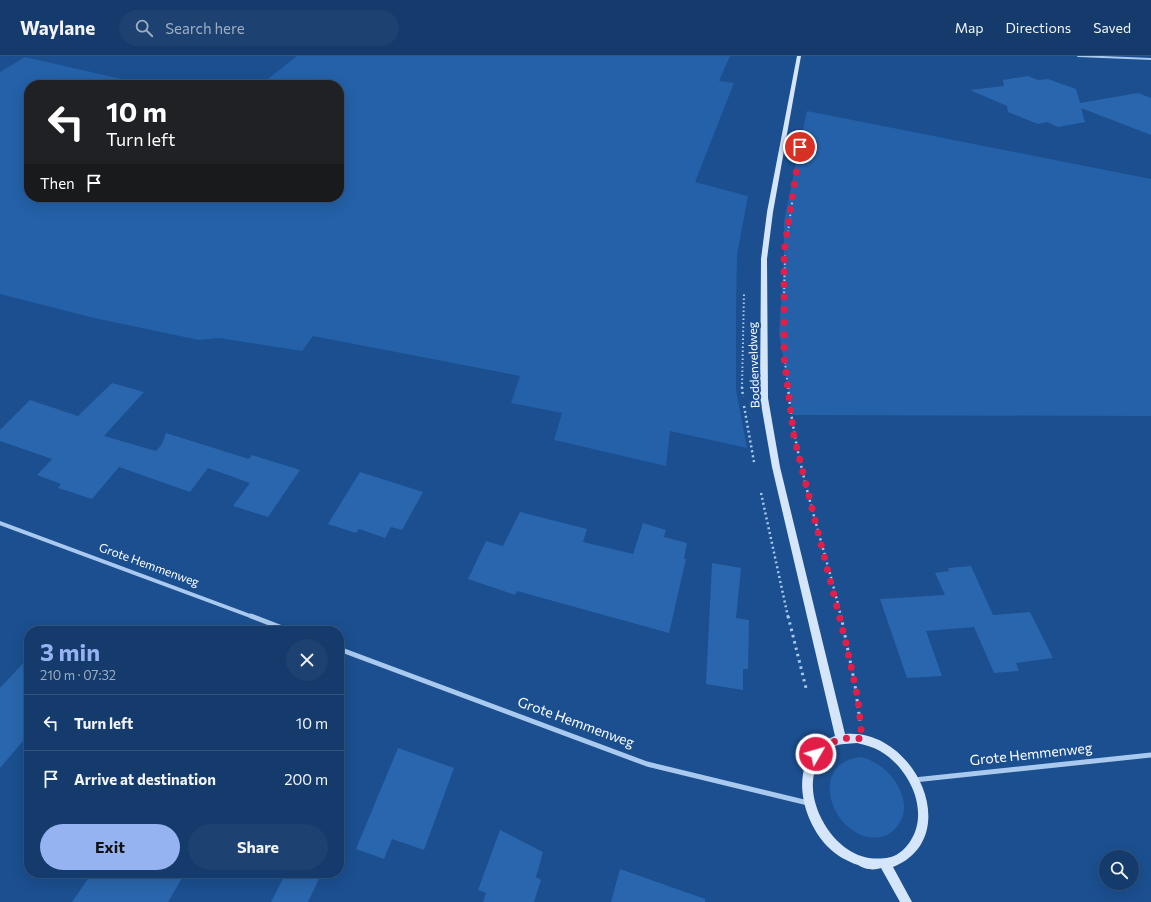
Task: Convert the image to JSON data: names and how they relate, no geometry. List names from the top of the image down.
{
  "streets": {
    "street": ["Boddenveldweg", "Grote Hemmenweg"]
  },
  "crossings": [
    ["Boddenveldweg", "Grote Hemmenweg"]
  ],
  "page": {
    "header": "Waylane",
    "search": "Search here",
    "nav": ["Map", "Directions", "Saved"],
    "turn": ["10 m", "Turn left"],
    "then": "Then",
    "heading": ["3 min", "210 m · 07:32"],
    "list": [
      {
        "name": "Turn left",
        "value": "10 m"
      },
      {
        "name": "Arrive at destination",
        "value": "200 m"
      }
    ],
    "buttons": ["Exit", "Share"]
  }
}
